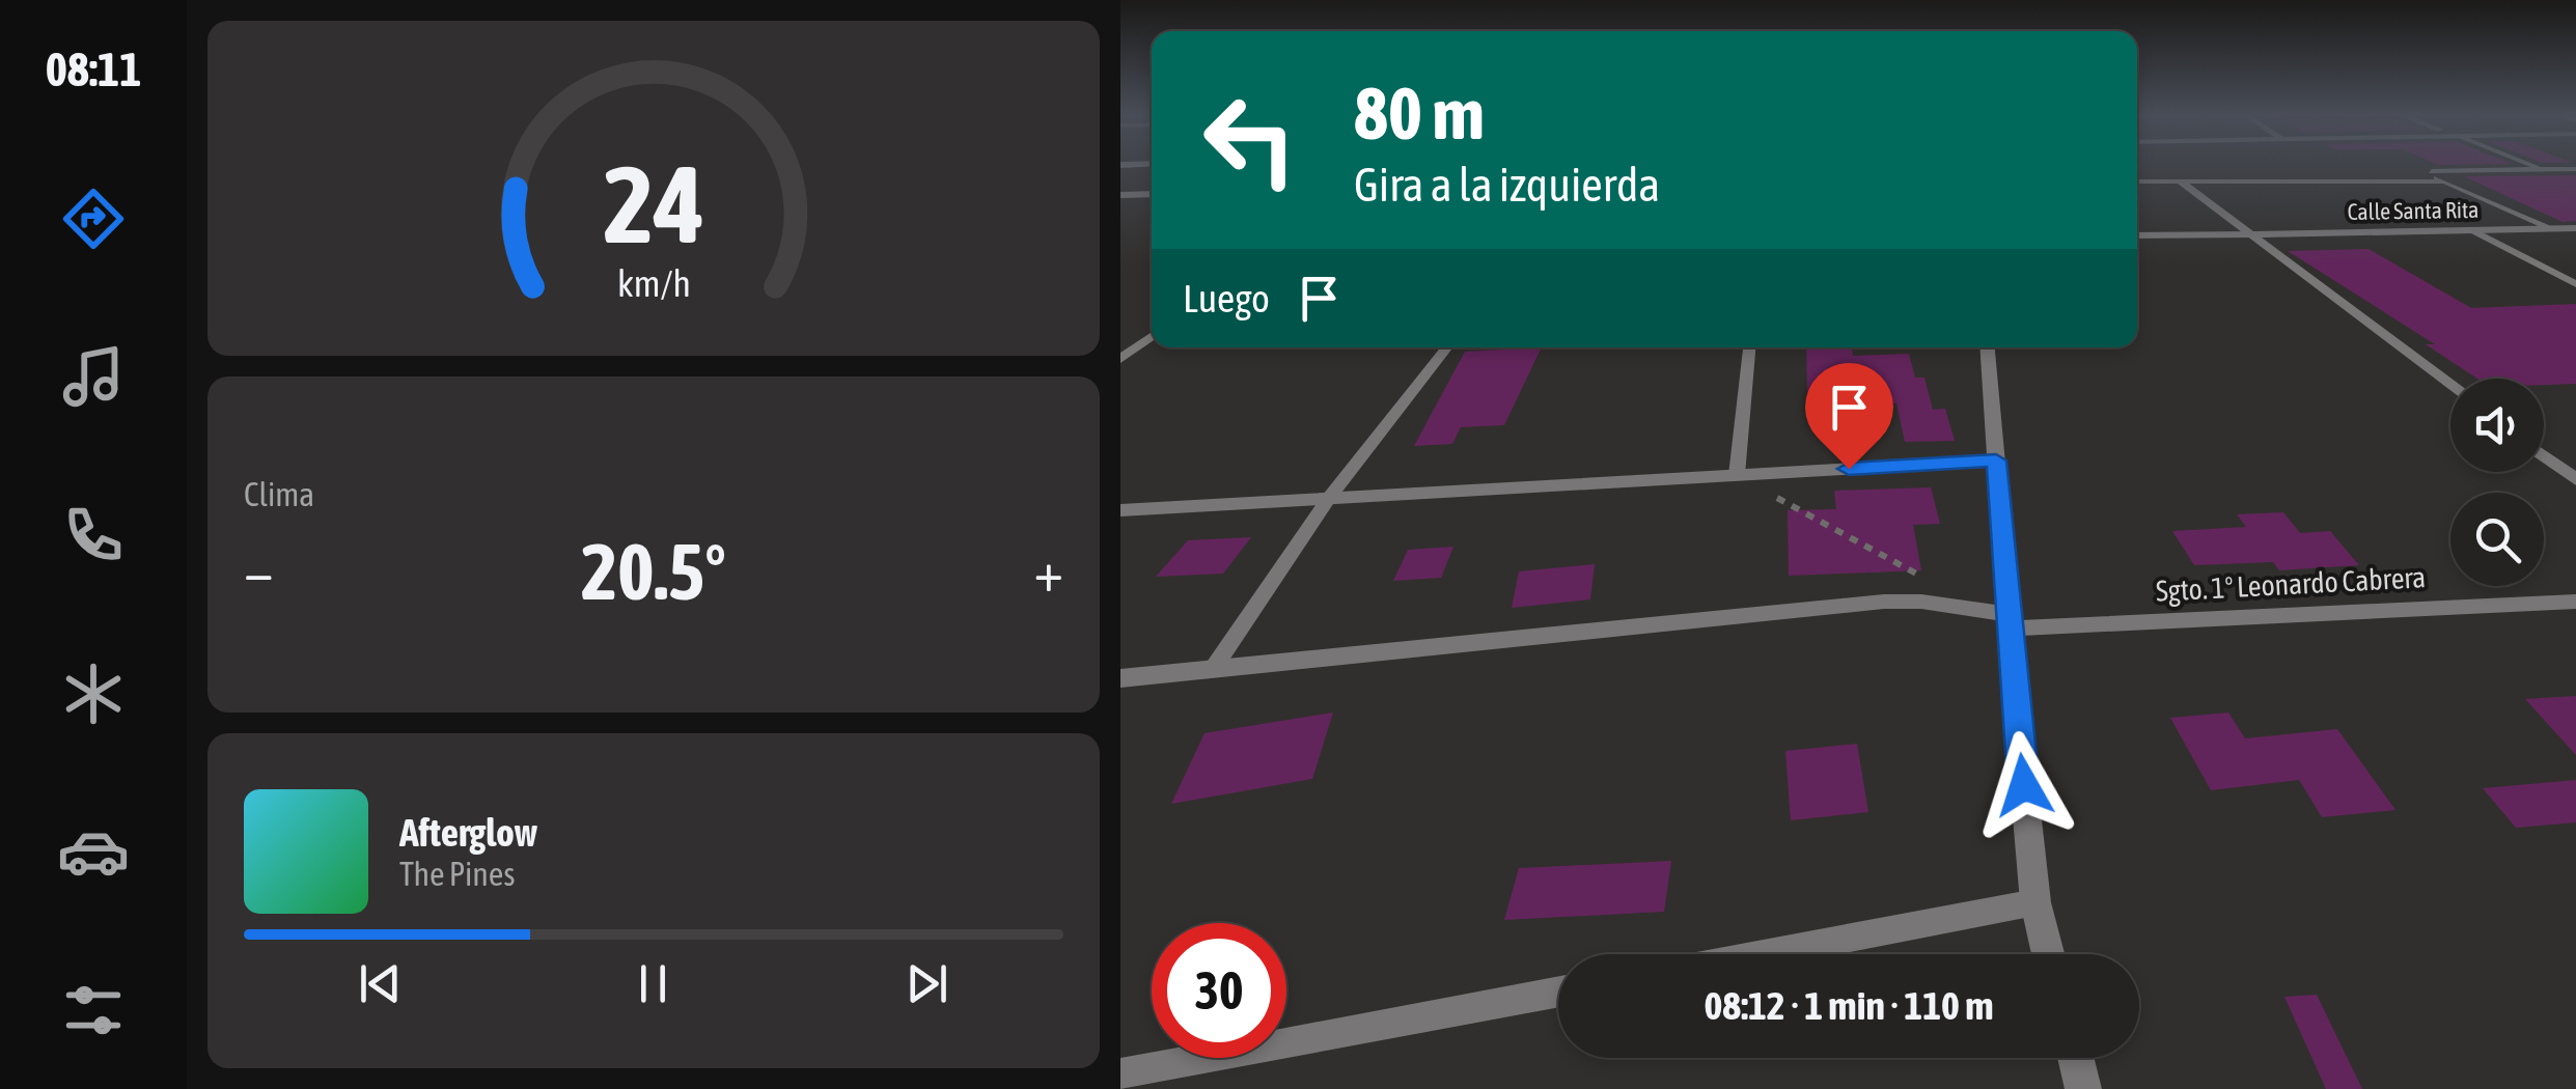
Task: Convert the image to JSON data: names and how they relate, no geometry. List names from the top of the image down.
{
  "streets": {
    "street": ["Calle Santa Rita", "Sgto. 1º Leonardo Cabrera"]
  },
  "page": {
    "tabs": "08:11",
    "turn": ["80 m", "Gira a la izquierda"],
    "then": "Luego",
    "tile": "Clima",
    "heat": ["−", "20.5°", "+"],
    "song": ["Afterglow", "The Pines"],
    "limit": "30",
    "trip": "08:12 · 1 min · 110 m",
    "gauge": ["24", "km/h"]
  }
}
